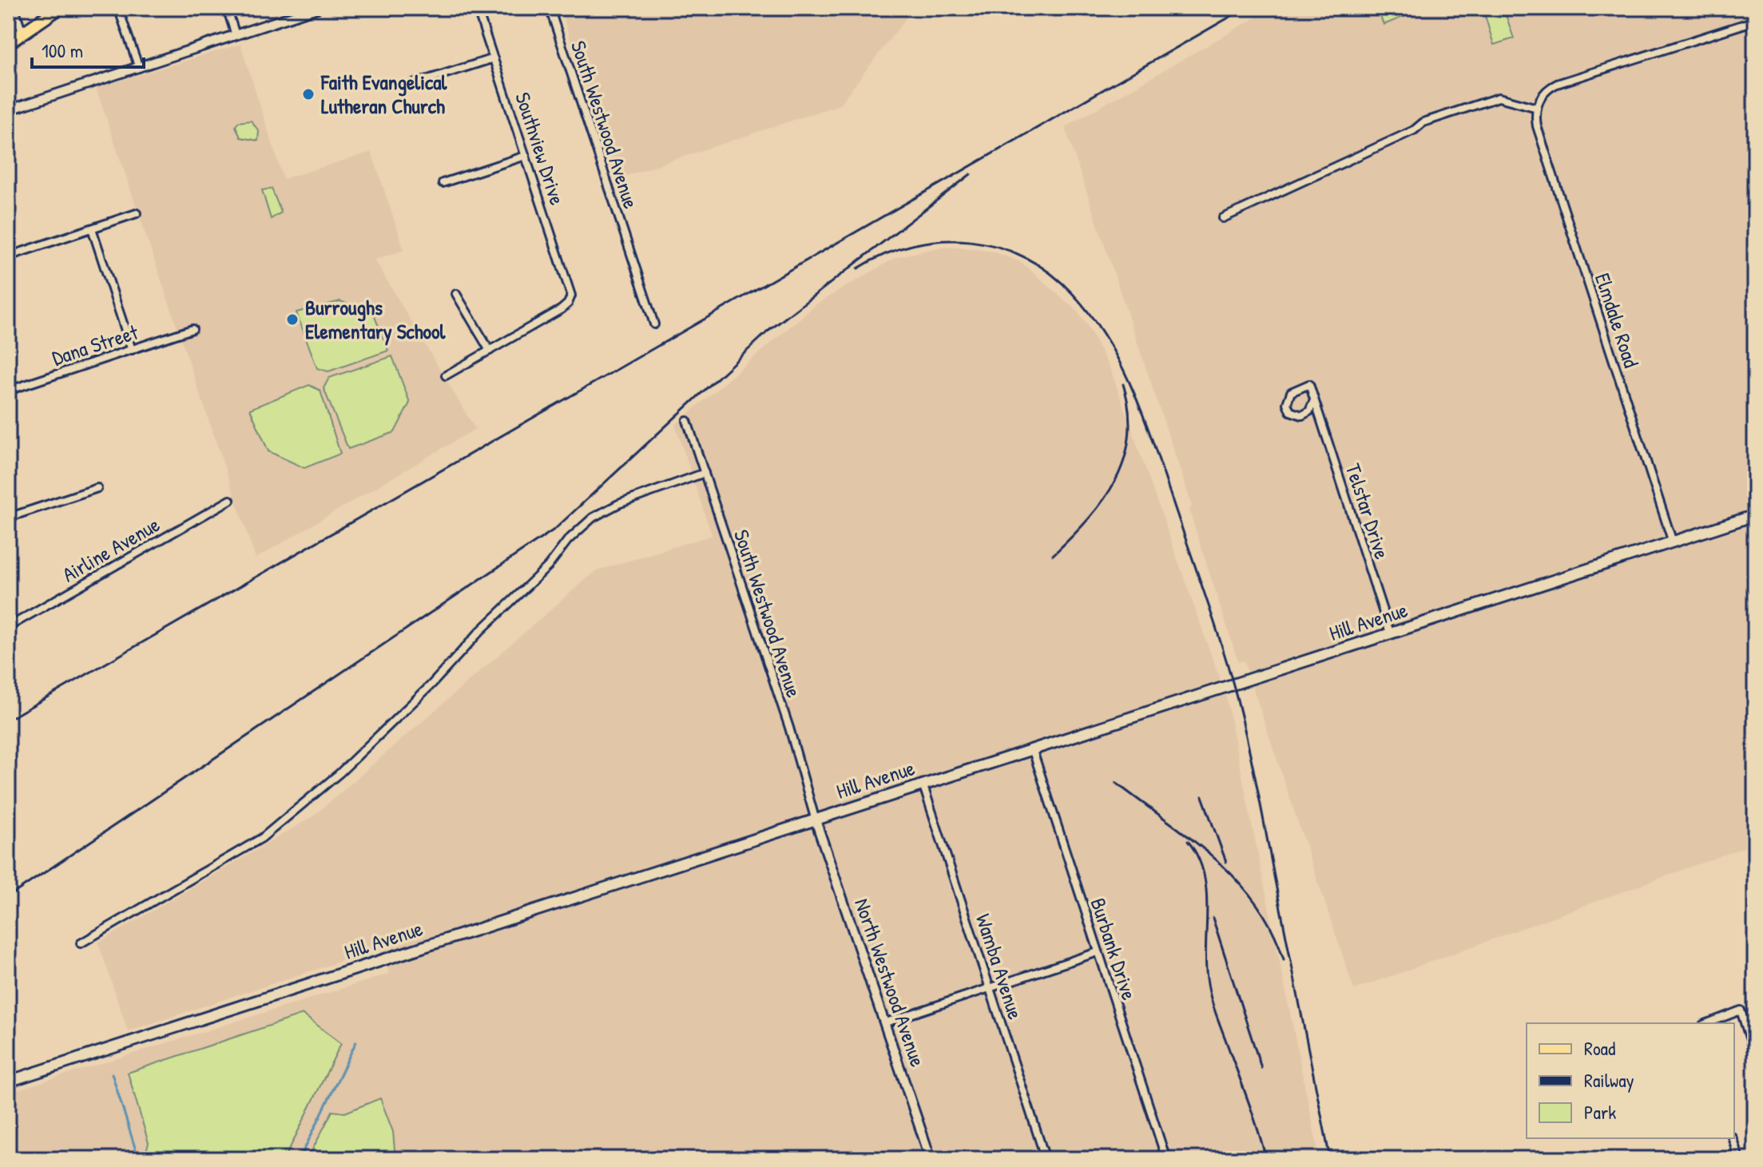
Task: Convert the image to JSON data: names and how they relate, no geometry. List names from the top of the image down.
{
  "streets": {
    "main road": ["Hill Avenue"],
    "street": [
      "South Westwood Avenue",
      "Southview Drive",
      "Elmdale Road",
      "Dana Street",
      "Telstar Drive",
      "Airline Avenue",
      "Burbank Drive",
      "Wamba Avenue",
      "North Westwood Avenue"
    ]
  },
  "crossings": [
    ["South Westwood Avenue", "Hill Avenue"],
    ["South Westwood Avenue", "North Westwood Avenue"],
    ["Elmdale Road", "Hill Avenue"],
    ["Telstar Drive", "Hill Avenue"],
    ["Hill Avenue", "Burbank Drive"],
    ["Hill Avenue", "Wamba Avenue"],
    ["Hill Avenue", "North Westwood Avenue"]
  ],
  "places": ["Faith Evangelical Lutheran Church", "Burroughs Elementary School"],
  "legend": ["Road", "Railway", "Park"],
  "scale_bar": "100 m"
}
